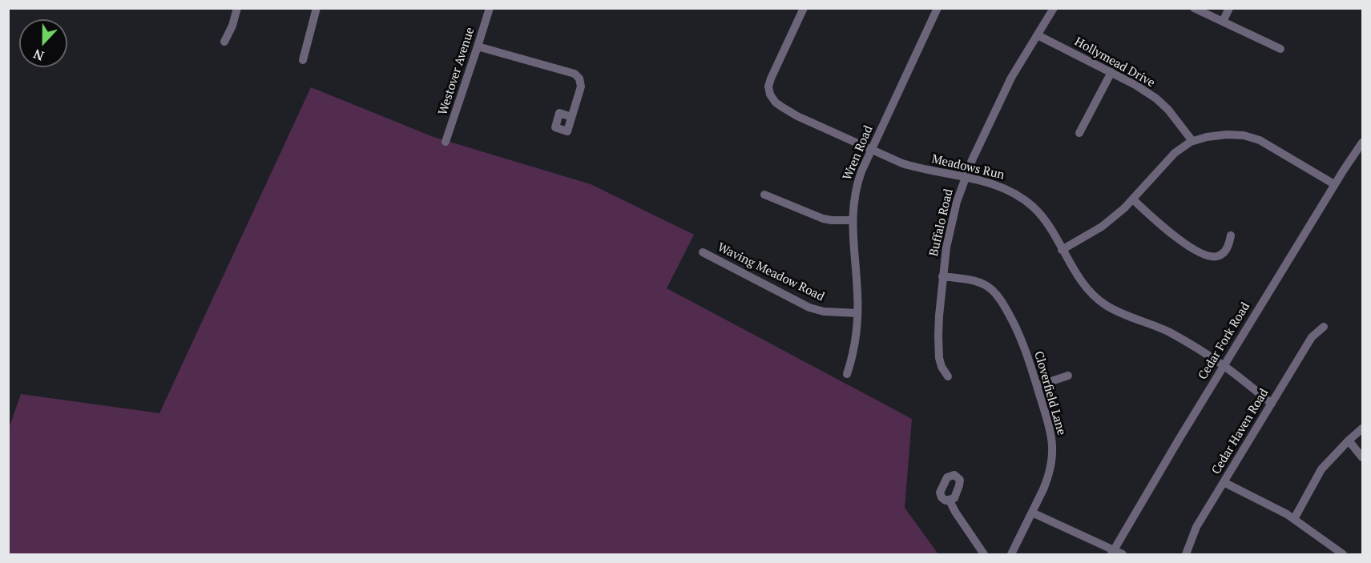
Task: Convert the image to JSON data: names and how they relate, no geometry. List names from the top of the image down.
{
  "streets": {
    "street": [
      "Hollymead Drive",
      "Westover Avenue",
      "Wren Road",
      "Meadows Run",
      "Buffalo Road",
      "Waving Meadow Road",
      "Cedar Fork Road",
      "Cloverfield Lane",
      "Cedar Haven Road"
    ]
  },
  "crossings": [
    ["Hollymead Drive", "Buffalo Road"],
    ["Wren Road", "Meadows Run"],
    ["Wren Road", "Waving Meadow Road"],
    ["Meadows Run", "Buffalo Road"],
    ["Meadows Run", "Cedar Fork Road"],
    ["Meadows Run", "Cedar Haven Road"],
    ["Buffalo Road", "Cloverfield Lane"]
  ],
  "north": "bottom"
}
